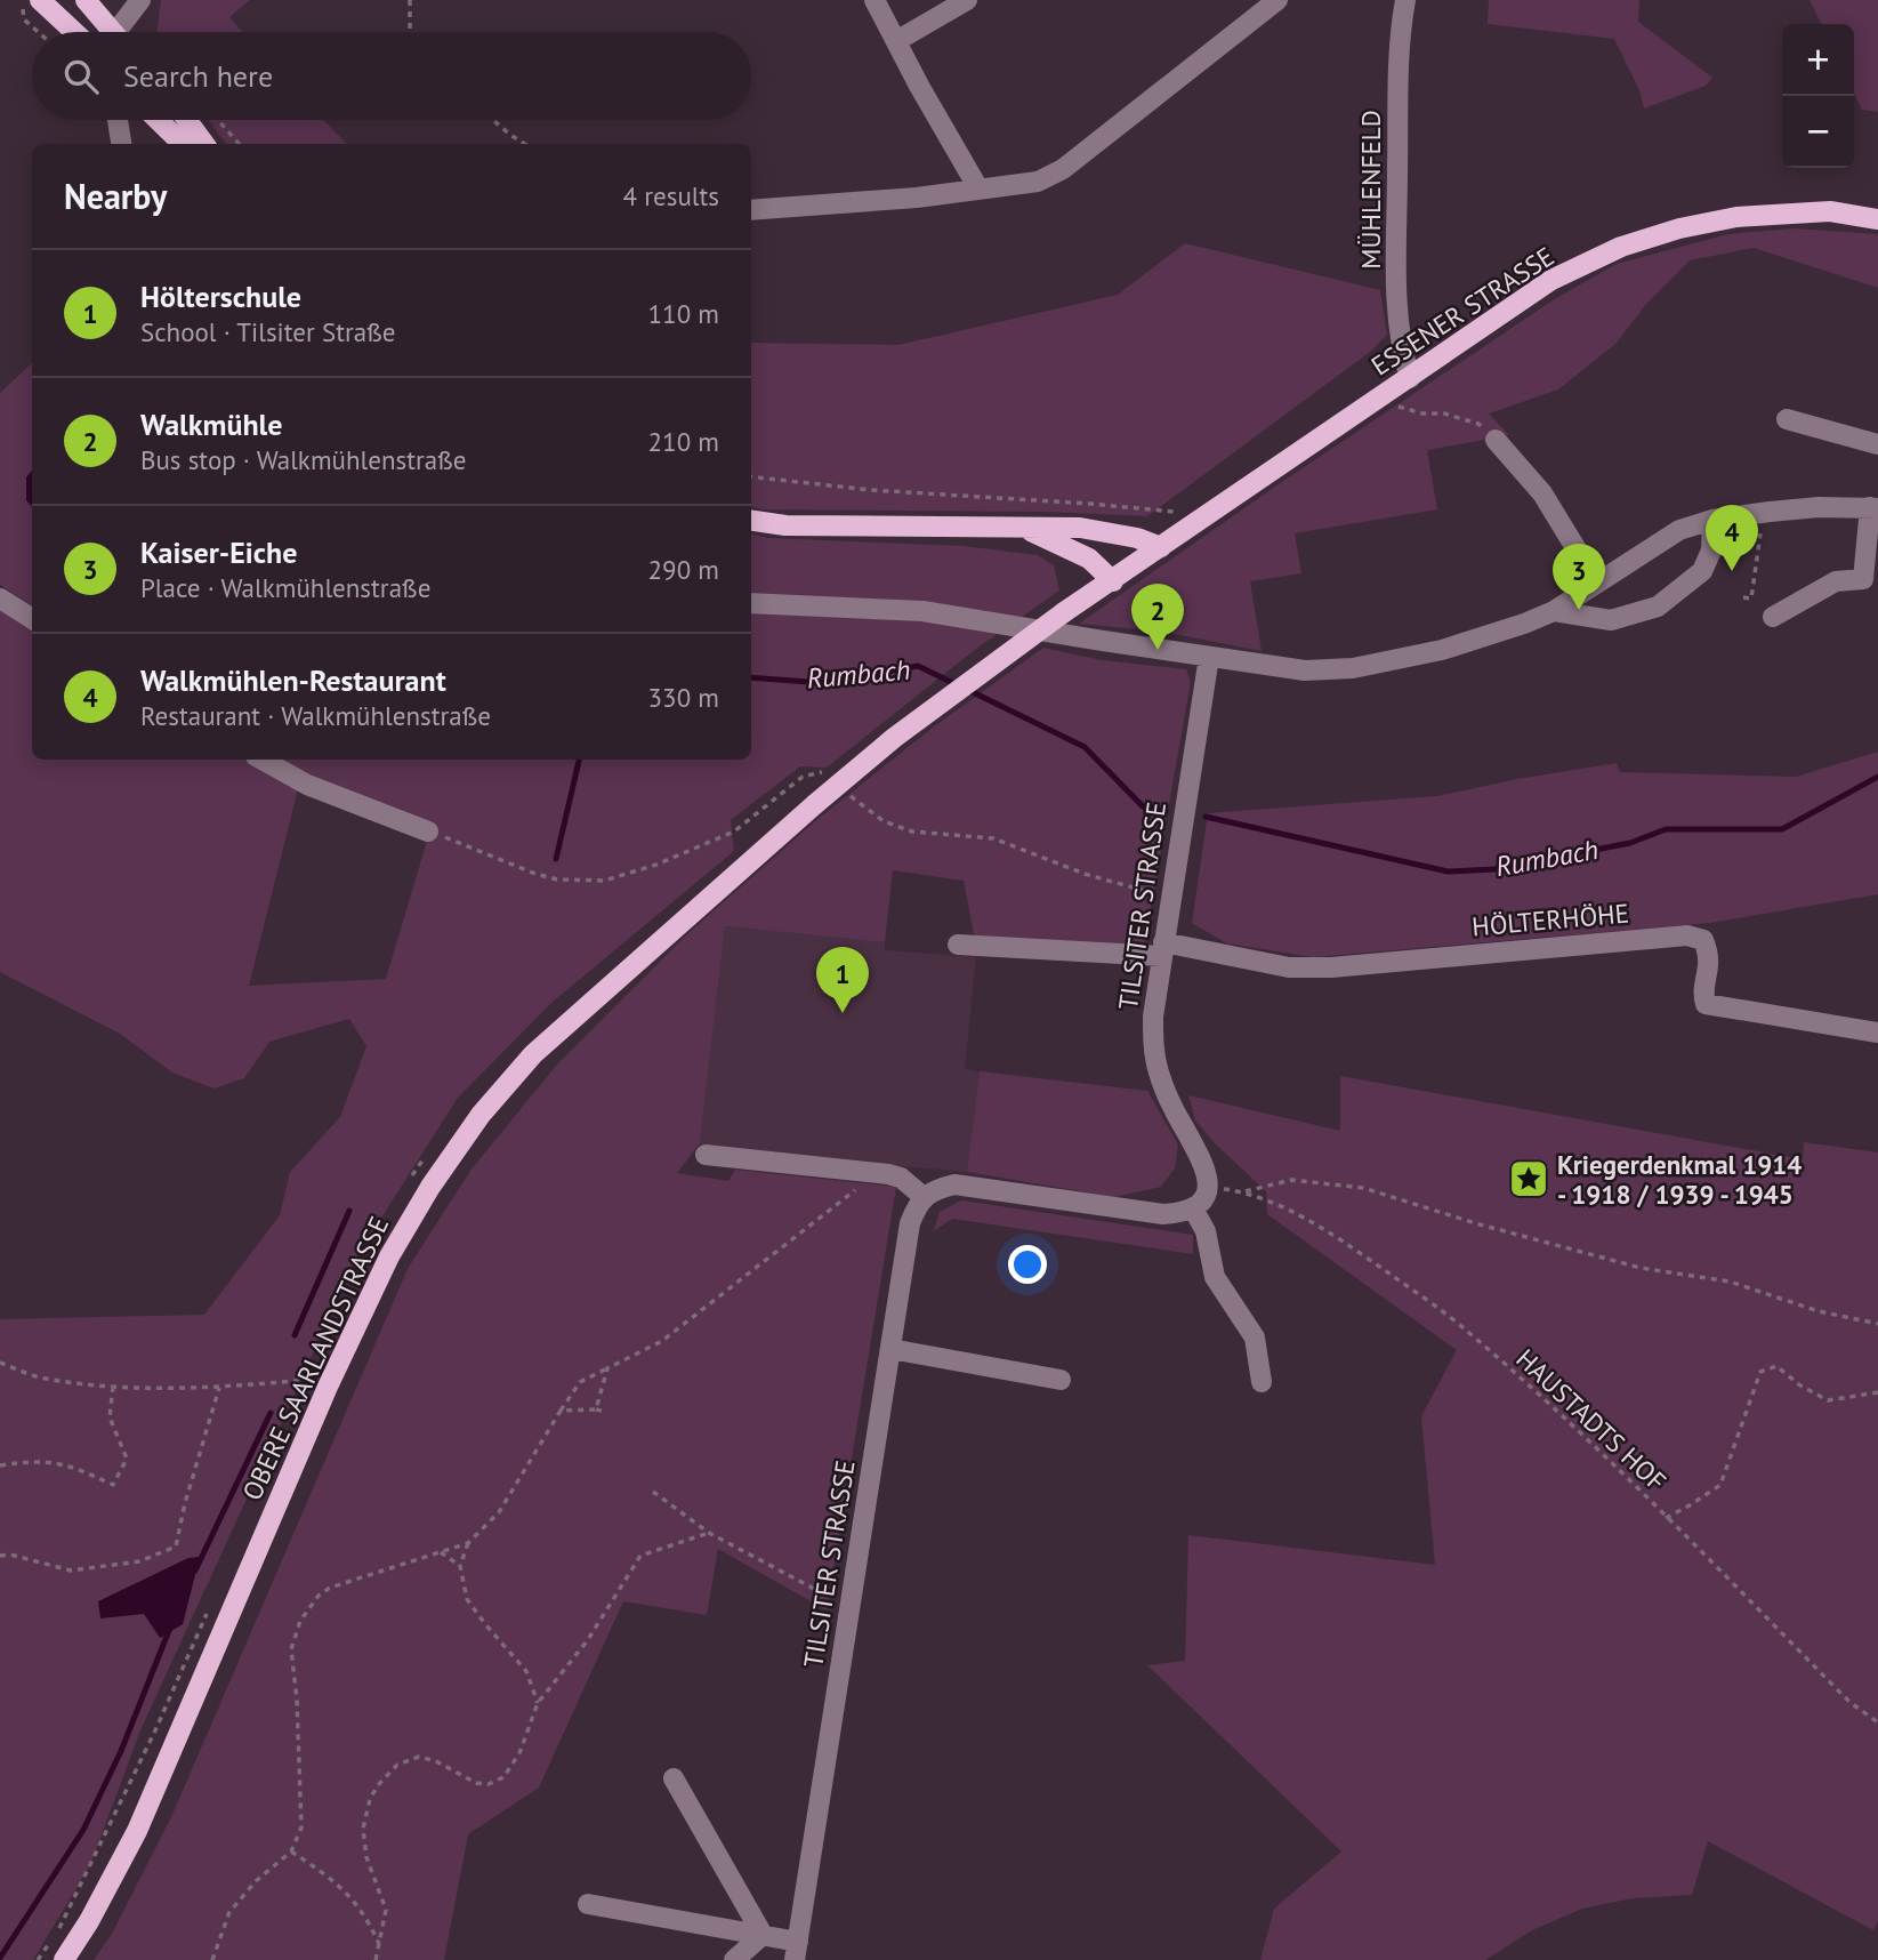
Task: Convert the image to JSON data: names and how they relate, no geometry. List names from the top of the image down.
{
  "streets": {
    "main road": ["ESSENER STRASSE", "OBERE SAARLANDSTRASSE"],
    "street": ["MÜHLENFELD", "TILSITER STRASSE", "HÖLTERHÖHE"],
    "path": ["HAUSTADTS HOF"]
  },
  "crossings": [
    ["MÜHLENFELD", "ESSENER STRASSE"],
    ["ESSENER STRASSE", "OBERE SAARLANDSTRASSE"],
    ["TILSITER STRASSE", "HÖLTERHÖHE"]
  ],
  "water": ["Rumbach"],
  "places": {
    "place": ["Kriegerdenkmal 1914 - 1918 / 1939 - 1945"]
  },
  "page": {
    "map_buttons": ["+", "−"],
    "search": "Search here",
    "heading": ["Nearby", "4 results"],
    "list": [
      {
        "mark": "1",
        "name": "Hölterschule",
        "note": "School · Tilsiter Straße",
        "value": "110 m"
      },
      {
        "mark": "2",
        "name": "Walkmühle",
        "note": "Bus stop · Walkmühlenstraße",
        "value": "210 m"
      },
      {
        "mark": "3",
        "name": "Kaiser-Eiche",
        "note": "Place · Walkmühlenstraße",
        "value": "290 m"
      },
      {
        "mark": "4",
        "name": "Walkmühlen-Restaurant",
        "note": "Restaurant · Walkmühlenstraße",
        "value": "330 m"
      }
    ],
    "pins": [
      "4",
      "3",
      "2",
      "1"
    ]
  }
}
